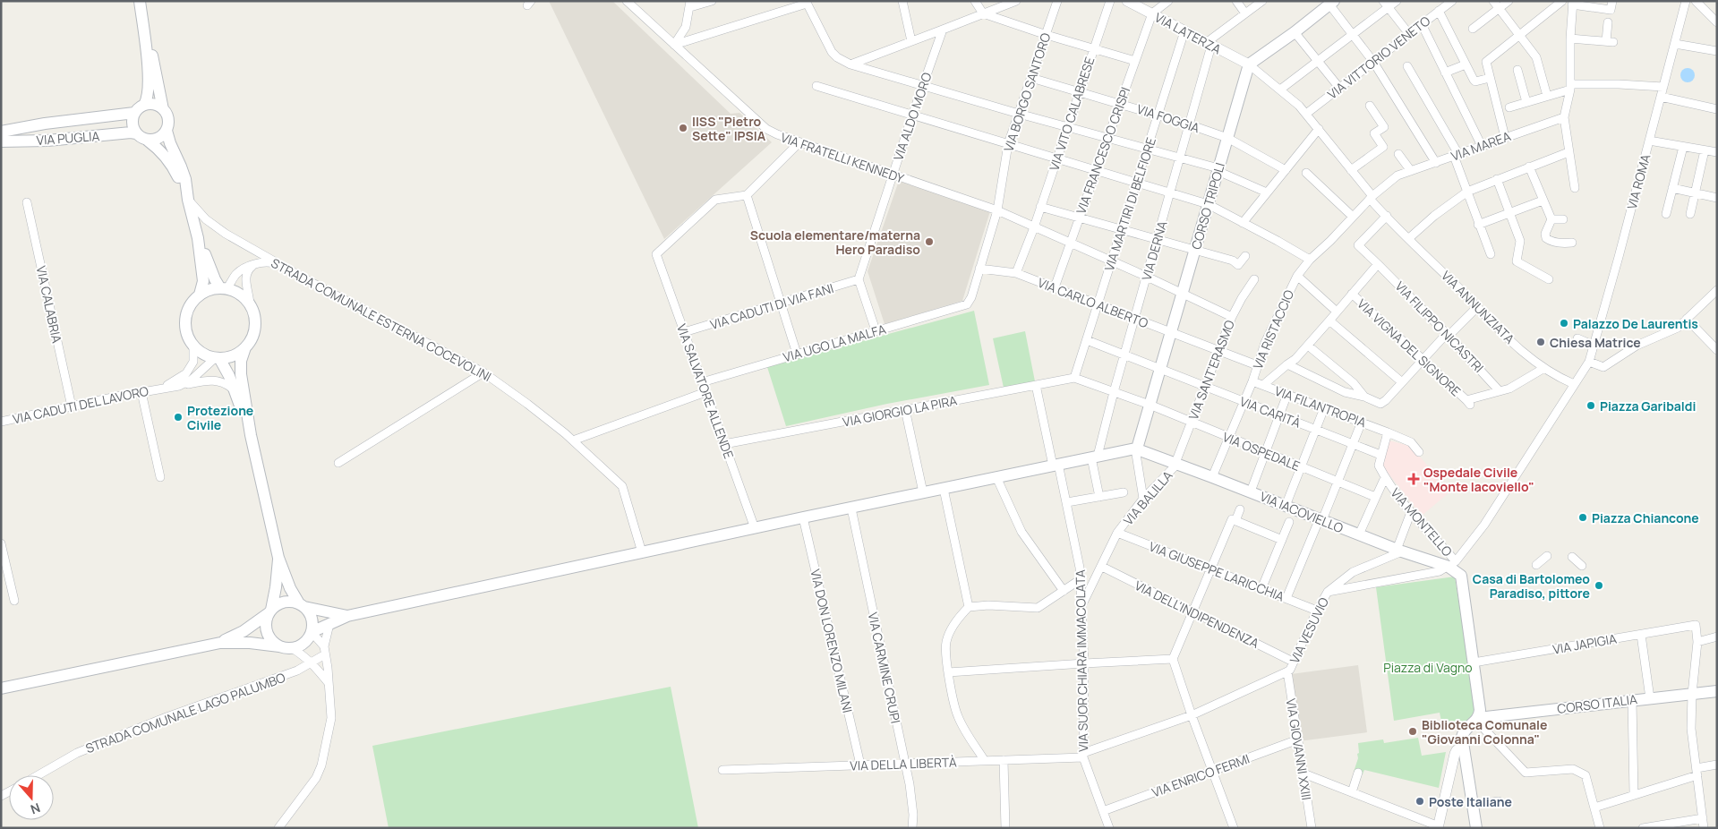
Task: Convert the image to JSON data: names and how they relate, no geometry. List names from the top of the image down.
{
  "streets": {
    "main road": [
      "VIA PUGLIA",
      "CORSO TRIPOLI",
      "VIA IACOVIELLO",
      "CORSO ITALIA"
    ],
    "street": [
      "VIA LATERZA",
      "VIA VITTORIO VENETO",
      "VIA BORGO SANTORO",
      "VIA VITO CALABRESE",
      "VIA ALDO MORO",
      "VIA FOGGIA",
      "VIA MAREA",
      "VIA FRANCESCO CRISPI",
      "VIA FRATELLI KENNEDY",
      "VIA ROMA",
      "VIA MARTIRI DI BELFIORE",
      "VIA DERNA",
      "VIA CARLO ALBERTO",
      "VIA CALABRIA",
      "VIA CADUTI DI VIA FANI",
      "VIA ANNUNZIATA",
      "STRADA COMUNALE ESTERNA COCEVOLINI",
      "VIA FILIPPO NICASTRI",
      "VIA RISTACCIO",
      "VIA UGO LA MALFA",
      "VIA VIGNA DEL SIGNORE",
      "VIA SANT'ERASMO",
      "VIA SALVATORE ALLENDE",
      "VIA CADUTI DEL LAVORO",
      "VIA FILANTROPIA",
      "VIA GIORGIO LA PIRA",
      "VIA CARITÀ",
      "VIA OSPEDALE",
      "VIA BALILLA",
      "VIA MONTELLO",
      "VIA GIUSEPPE LARICCHIA",
      "VIA DELL'INDIPENDENZA",
      "VIA VESUVIO",
      "VIA DON LORENZO MILANI",
      "VIA JAPIGIA",
      "VIA SUOR CHIARA IMMACOLATA",
      "VIA CARMINE CRUPI",
      "STRADA COMUNALE LAGO PALUMBO",
      "VIA GIOVANNI XXIII",
      "VIA DELLA LIBERTÀ",
      "VIA ENRICO FERMI"
    ]
  },
  "crossings": [
    ["VIA LATERZA", "VIA FRANCESCO CRISPI"],
    ["VIA LATERZA", "VIA MARTIRI DI BELFIORE"],
    ["VIA LATERZA", "CORSO TRIPOLI"],
    ["VIA LATERZA", "VIA DERNA"],
    ["VIA LATERZA", "VIA ANNUNZIATA"],
    ["VIA VITTORIO VENETO", "VIA ANNUNZIATA"],
    ["VIA BORGO SANTORO", "VIA FOGGIA"],
    ["VIA BORGO SANTORO", "VIA FRATELLI KENNEDY"],
    ["VIA BORGO SANTORO", "VIA CARLO ALBERTO"],
    ["VIA BORGO SANTORO", "VIA UGO LA MALFA"],
    ["VIA VITO CALABRESE", "VIA FOGGIA"],
    ["VIA VITO CALABRESE", "VIA FRATELLI KENNEDY"],
    ["VIA VITO CALABRESE", "VIA CARLO ALBERTO"],
    ["VIA ALDO MORO", "VIA FRATELLI KENNEDY"],
    ["VIA ALDO MORO", "VIA CADUTI DI VIA FANI"],
    ["VIA FOGGIA", "VIA FRANCESCO CRISPI"],
    ["VIA FOGGIA", "VIA MARTIRI DI BELFIORE"],
    ["VIA FOGGIA", "CORSO TRIPOLI"],
    ["VIA FOGGIA", "VIA DERNA"],
    ["VIA MAREA", "VIA RISTACCIO"],
    ["VIA FRANCESCO CRISPI", "VIA FRATELLI KENNEDY"],
    ["VIA FRANCESCO CRISPI", "VIA CARLO ALBERTO"],
    ["VIA FRATELLI KENNEDY", "VIA MARTIRI DI BELFIORE"],
    ["VIA FRATELLI KENNEDY", "CORSO TRIPOLI"],
    ["VIA FRATELLI KENNEDY", "VIA DERNA"],
    ["VIA FRATELLI KENNEDY", "VIA SANT'ERASMO"],
    ["VIA ROMA", "VIA ANNUNZIATA"],
    ["VIA ROMA", "VIA IACOVIELLO"],
    ["VIA ROMA", "VIA MONTELLO"],
    ["VIA MARTIRI DI BELFIORE", "VIA CARLO ALBERTO"],
    ["VIA MARTIRI DI BELFIORE", "VIA GIORGIO LA PIRA"],
    ["VIA MARTIRI DI BELFIORE", "VIA CARITÀ"],
    ["VIA MARTIRI DI BELFIORE", "VIA OSPEDALE"],
    ["CORSO TRIPOLI", "VIA CARLO ALBERTO"],
    ["CORSO TRIPOLI", "VIA ANNUNZIATA"],
    ["CORSO TRIPOLI", "VIA CARITÀ"],
    ["CORSO TRIPOLI", "VIA OSPEDALE"],
    ["CORSO TRIPOLI", "VIA IACOVIELLO"],
    ["VIA DERNA", "VIA CARLO ALBERTO"],
    ["VIA DERNA", "VIA CARITÀ"],
    ["VIA DERNA", "VIA OSPEDALE"],
    ["VIA CARLO ALBERTO", "VIA RISTACCIO"],
    ["VIA CARLO ALBERTO", "VIA SANT'ERASMO"],
    ["VIA CALABRIA", "VIA CADUTI DEL LAVORO"],
    ["VIA CADUTI DI VIA FANI", "VIA SALVATORE ALLENDE"],
    ["VIA ANNUNZIATA", "VIA FILIPPO NICASTRI"],
    ["VIA ANNUNZIATA", "VIA RISTACCIO"],
    ["VIA FILIPPO NICASTRI", "VIA VIGNA DEL SIGNORE"],
    ["VIA RISTACCIO", "VIA FILANTROPIA"],
    ["VIA RISTACCIO", "VIA CARITÀ"],
    ["VIA RISTACCIO", "VIA OSPEDALE"],
    ["VIA RISTACCIO", "VIA IACOVIELLO"],
    ["VIA UGO LA MALFA", "VIA SALVATORE ALLENDE"],
    ["VIA SANT'ERASMO", "VIA CARITÀ"],
    ["VIA SANT'ERASMO", "VIA OSPEDALE"],
    ["VIA SANT'ERASMO", "VIA BALILLA"],
    ["VIA SANT'ERASMO", "VIA IACOVIELLO"],
    ["VIA SALVATORE ALLENDE", "VIA GIORGIO LA PIRA"],
    ["VIA FILANTROPIA", "VIA MONTELLO"],
    ["VIA GIORGIO LA PIRA", "VIA OSPEDALE"],
    ["VIA GIORGIO LA PIRA", "VIA SUOR CHIARA IMMACOLATA"],
    ["VIA CARITÀ", "VIA MONTELLO"],
    ["VIA BALILLA", "VIA IACOVIELLO"],
    ["VIA BALILLA", "VIA GIUSEPPE LARICCHIA"],
    ["VIA BALILLA", "VIA DELL'INDIPENDENZA"],
    ["VIA BALILLA", "VIA SUOR CHIARA IMMACOLATA"],
    ["VIA IACOVIELLO", "VIA MONTELLO"],
    ["VIA IACOVIELLO", "VIA VESUVIO"],
    ["VIA IACOVIELLO", "VIA JAPIGIA"],
    ["VIA GIUSEPPE LARICCHIA", "VIA VESUVIO"],
    ["VIA DELL'INDIPENDENZA", "VIA VESUVIO"],
    ["VIA VESUVIO", "VIA GIOVANNI XXIII"],
    ["VIA VESUVIO", "VIA DELLA LIBERTÀ"],
    ["VIA DON LORENZO MILANI", "VIA DELLA LIBERTÀ"],
    ["VIA SUOR CHIARA IMMACOLATA", "VIA DELLA LIBERTÀ"],
    ["VIA SUOR CHIARA IMMACOLATA", "VIA ENRICO FERMI"],
    ["VIA CARMINE CRUPI", "VIA DELLA LIBERTÀ"],
    ["VIA GIOVANNI XXIII", "VIA DELLA LIBERTÀ"],
    ["VIA GIOVANNI XXIII", "VIA ENRICO FERMI"]
  ],
  "parks": ["Piazza di Vagno"],
  "places": {
    "other": [
      "IISS \"Pietro Sette\" IPSIA",
      "Scuola elementare/materna Hero Paradiso",
      "Palazzo De Laurentis",
      "Chiesa Matrice",
      "Piazza Garibaldi",
      "Protezione Civile",
      "Piazza Chiancone",
      "Casa di Bartolomeo Paradiso, pittore",
      "Biblioteca Comunale \"Giovanni Colonna\"",
      "Poste Italiane"
    ],
    "health": ["Ospedale Civile \"Monte Iacoviello\""]
  },
  "north": "bottom"
}
